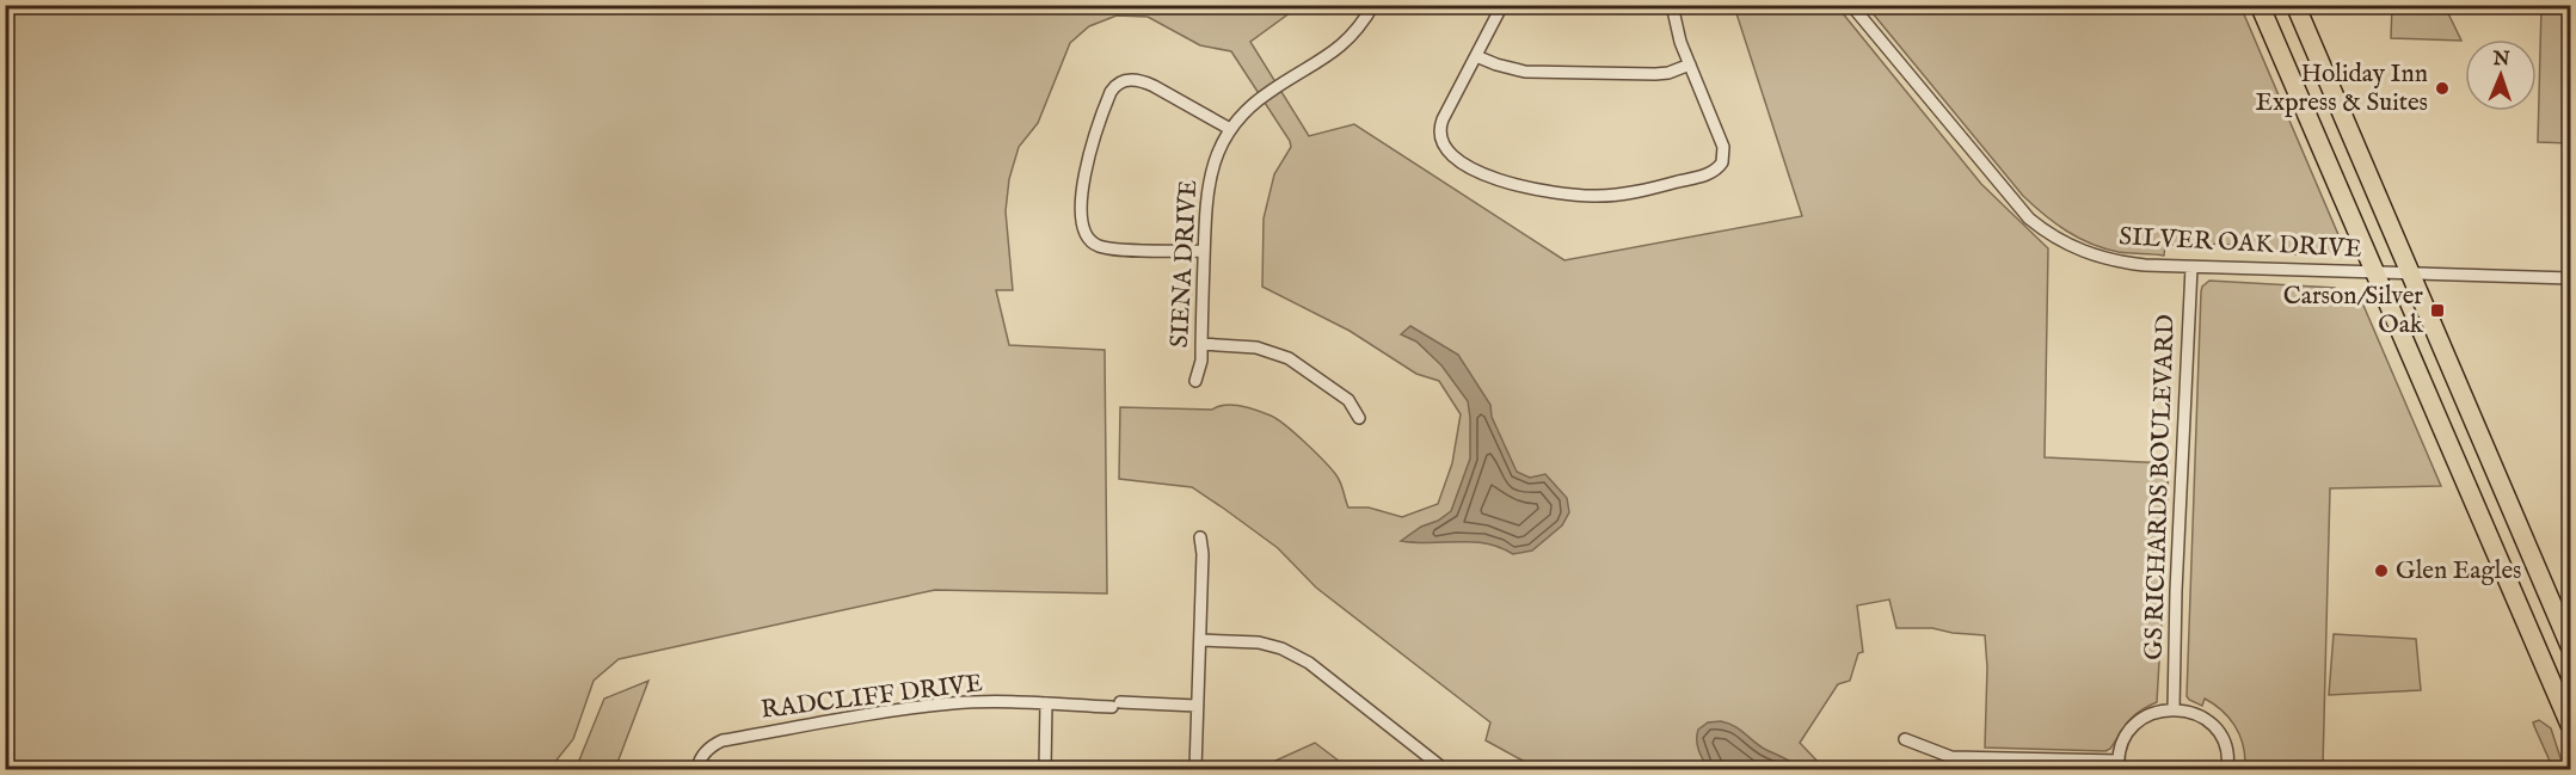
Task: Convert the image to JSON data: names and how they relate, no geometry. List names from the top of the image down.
{
  "streets": {
    "street": [
      "SILVER OAK DRIVE",
      "SIENA DRIVE",
      "GS RICHARDS BOULEVARD",
      "RADCLIFF DRIVE"
    ]
  },
  "crossings": [
    ["SILVER OAK DRIVE", "GS RICHARDS BOULEVARD"]
  ],
  "places": {
    "other": ["Holiday Inn Express & Suites", "Glen Eagles"],
    "transit": ["Carson/Silver Oak"]
  },
  "north": "top"
}
